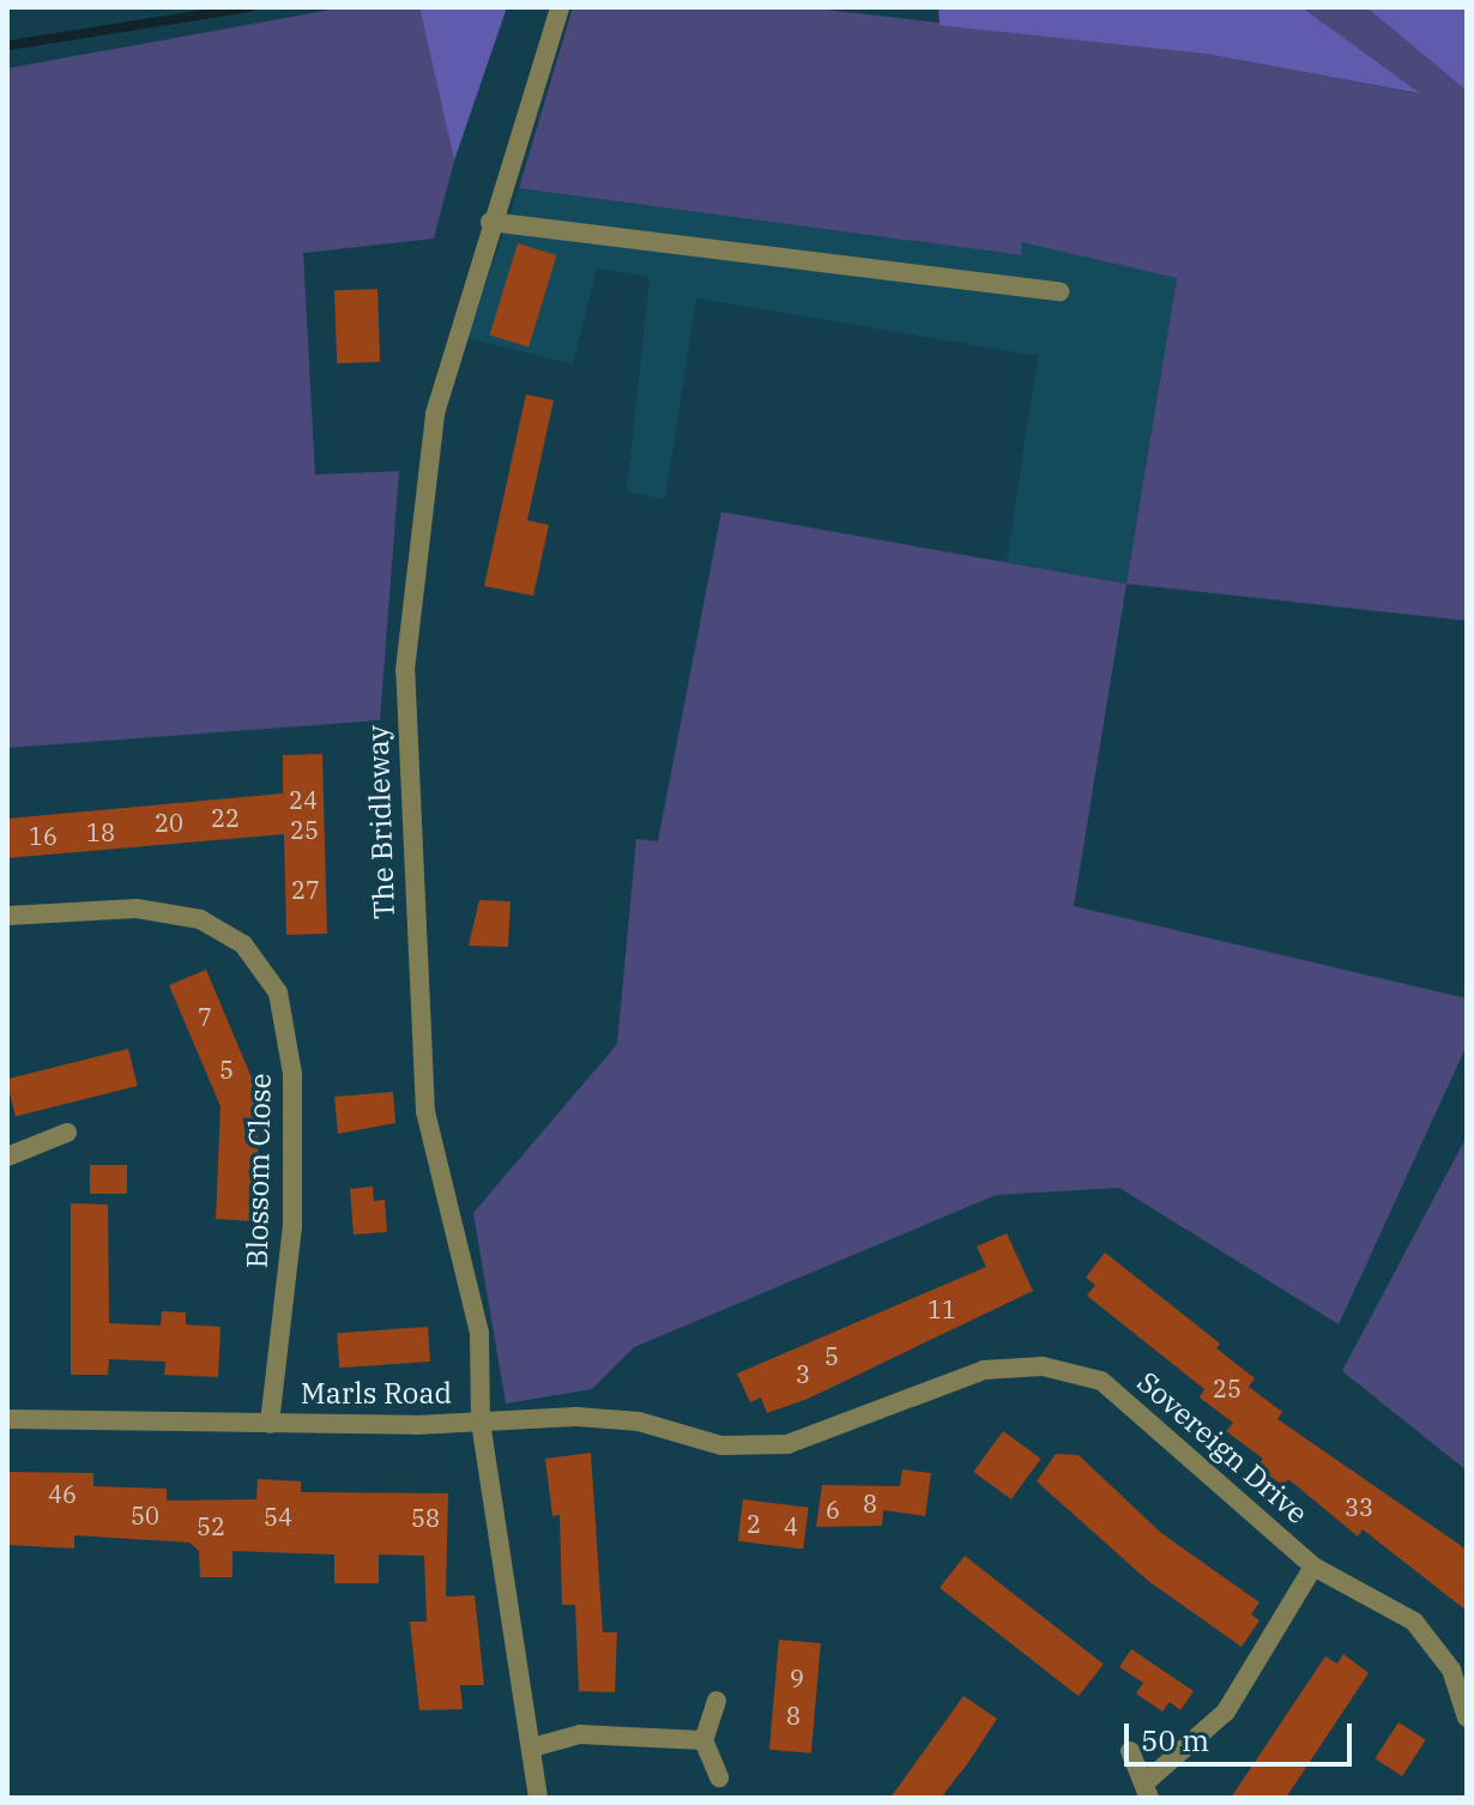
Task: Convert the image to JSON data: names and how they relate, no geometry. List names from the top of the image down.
{
  "streets": {
    "street": [
      "The Bridleway",
      "Blossom Close",
      "Marls Road",
      "Sovereign Drive"
    ]
  },
  "crossings": [
    ["The Bridleway", "Marls Road"],
    ["The Bridleway", "Sovereign Drive"],
    ["Blossom Close", "Marls Road"],
    ["Marls Road", "Sovereign Drive"]
  ],
  "house_numbers": [
    "24",
    "22",
    "20",
    "25",
    "18",
    "16",
    "27",
    "7",
    "5",
    "11",
    "5",
    "3",
    "25",
    "46",
    "8",
    "33",
    "6",
    "50",
    "54",
    "58",
    "2",
    "52",
    "4",
    "9",
    "8"
  ],
  "scale_bar": "50 m"
}
